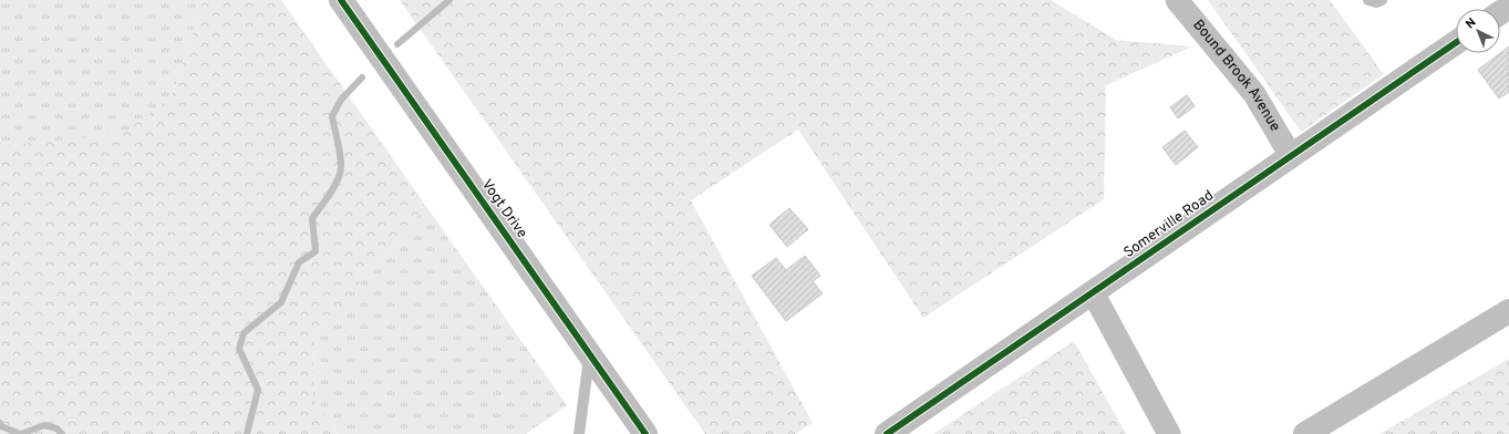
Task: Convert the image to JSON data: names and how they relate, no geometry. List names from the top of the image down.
{
  "streets": {
    "main road": ["Vogt Drive", "Somerville Road"],
    "street": ["Bound Brook Avenue"]
  },
  "crossings": [
    ["Bound Brook Avenue", "Somerville Road"]
  ],
  "north": "top left"
}
